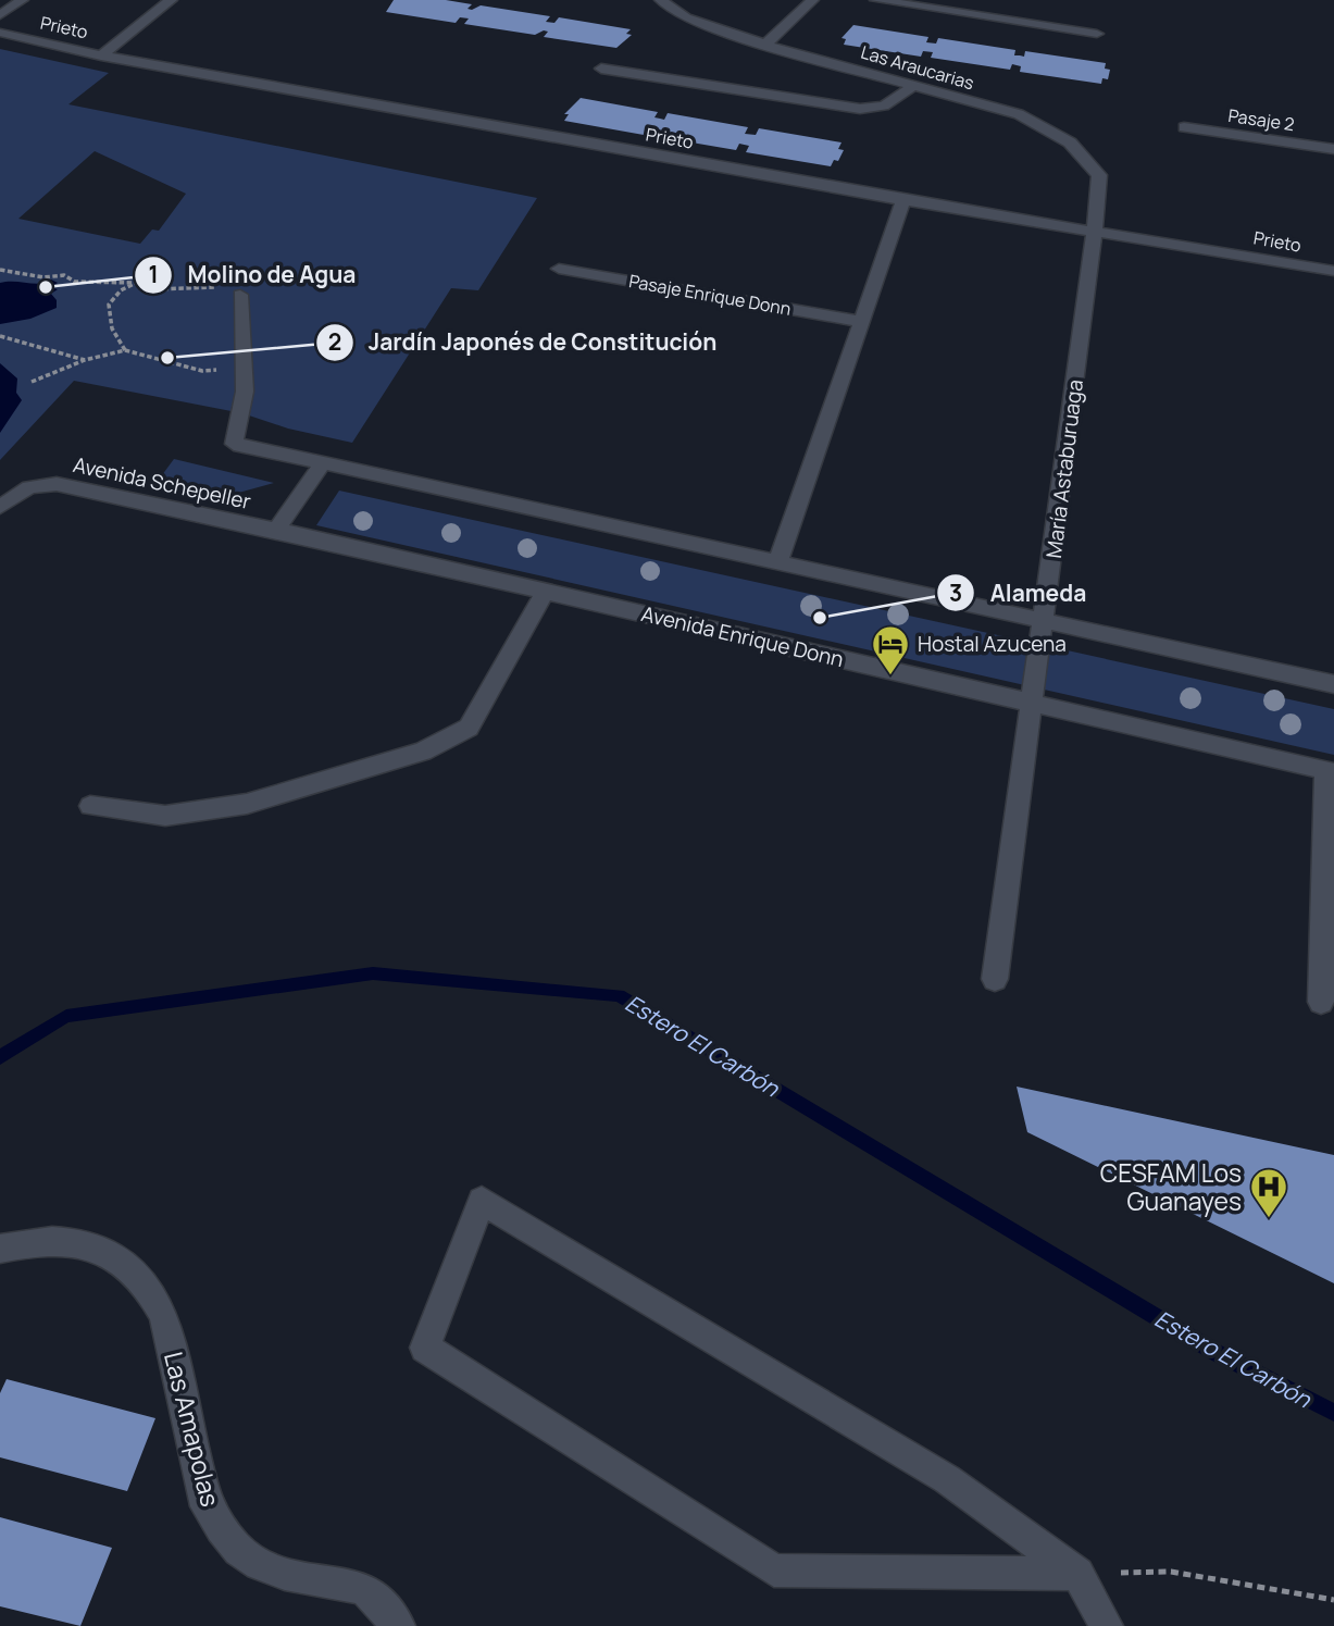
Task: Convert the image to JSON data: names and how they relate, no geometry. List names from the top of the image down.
{
  "streets": {
    "street": [
      "Prieto",
      "Las Araucarias",
      "Pasaje 2",
      "Pasaje Enrique Donn",
      "María Astaburuaga",
      "Avenida Schepeller",
      "Avenida Enrique Donn",
      "Las Amapolas"
    ]
  },
  "crossings": [
    ["Prieto", "Las Araucarias"],
    ["Prieto", "María Astaburuaga"],
    ["Las Araucarias", "María Astaburuaga"],
    ["María Astaburuaga", "Avenida Enrique Donn"],
    ["Avenida Schepeller", "Avenida Enrique Donn"]
  ],
  "water": ["Estero El Carbón"],
  "places": {
    "other": ["Molino de Agua", "Jardín Japonés de Constitución", "Alameda"],
    "hotel": ["Hostal Azucena"],
    "hospital": ["CESFAM Los Guanayes"]
  }
}
